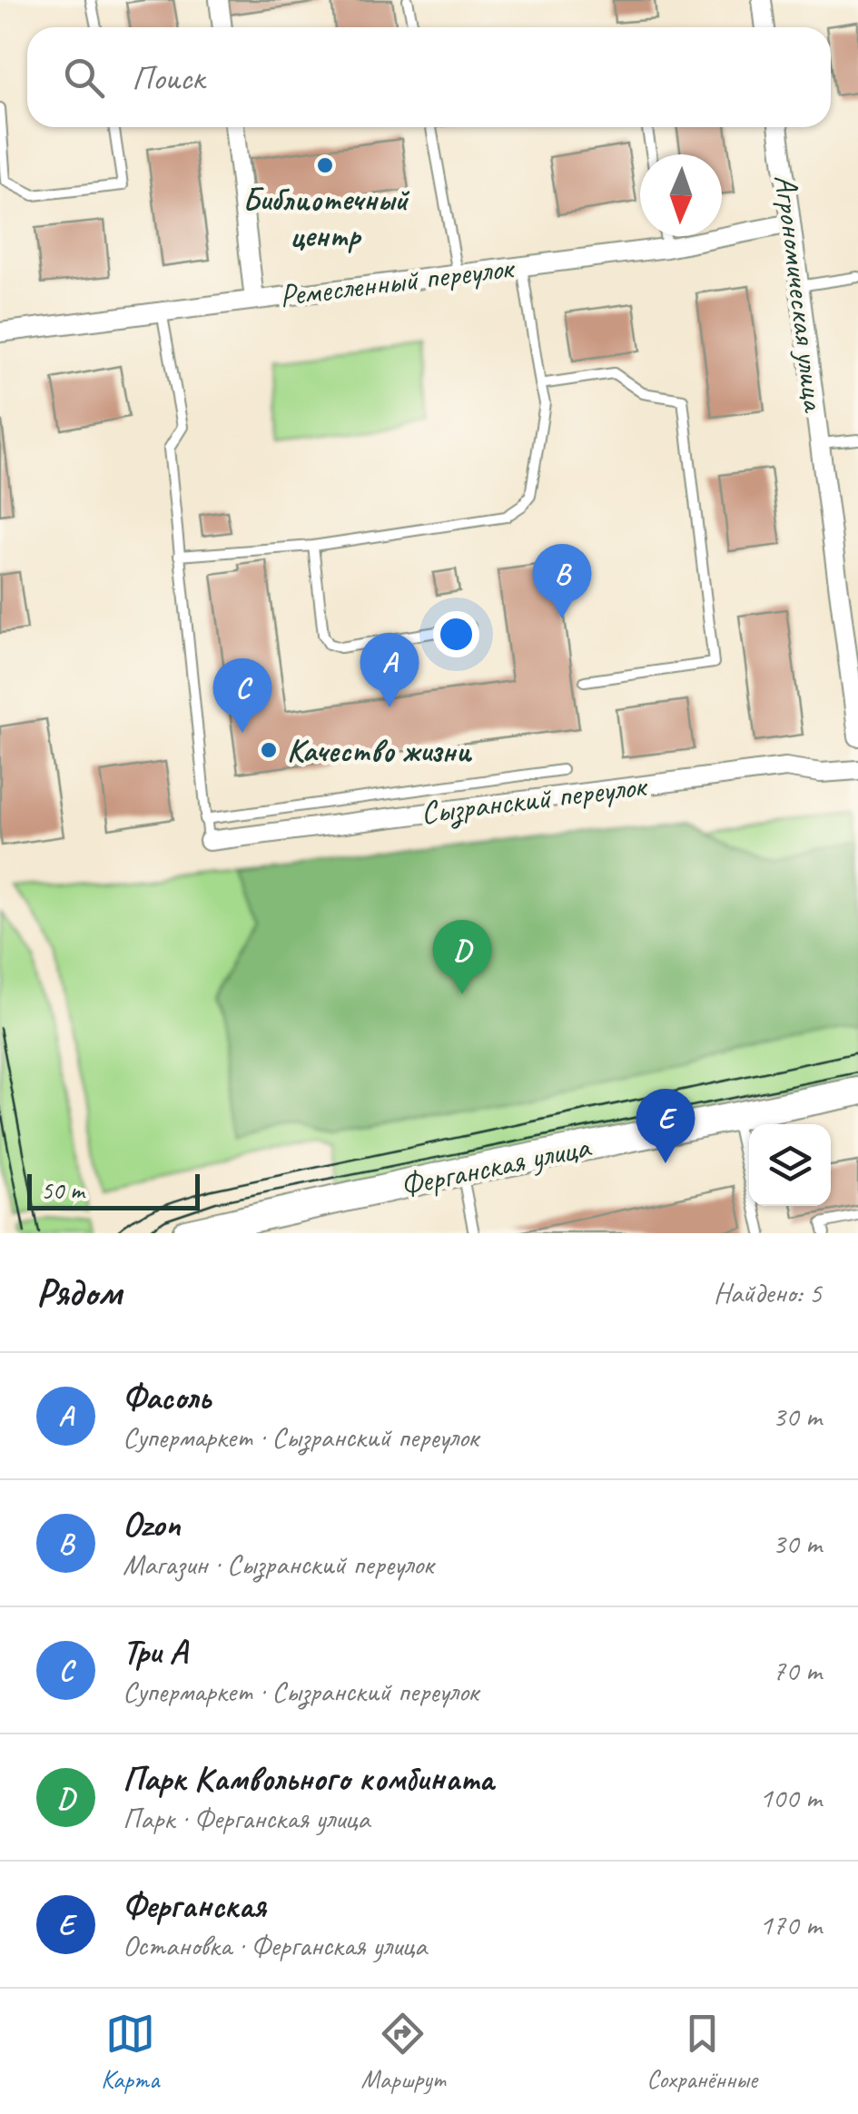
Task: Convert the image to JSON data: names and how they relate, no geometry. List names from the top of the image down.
{
  "streets": {
    "street": [
      "Ремесленный переулок",
      "Агрономическая улица",
      "Сызранский переулок",
      "Ферганская улица"
    ]
  },
  "crossings": [
    ["Ремесленный переулок", "Агрономическая улица"]
  ],
  "places": ["Библиотечный центр", "Качество жизни"],
  "scale_bar": "50 m",
  "north": "bottom",
  "page": {
    "search": "Поиск",
    "pins": [
      "B",
      "A",
      "C",
      "D",
      "E"
    ],
    "scale": "50 m",
    "heading": ["Рядом", "Найдено: 5"],
    "list": [
      {
        "mark": "A",
        "name": "Фасоль",
        "note": "Супермаркет · Сызранский переулок",
        "value": "30 m"
      },
      {
        "mark": "B",
        "name": "Ozon",
        "note": "Магазин · Сызранский переулок",
        "value": "30 m"
      },
      {
        "mark": "C",
        "name": "Три А",
        "note": "Супермаркет · Сызранский переулок",
        "value": "70 m"
      },
      {
        "mark": "D",
        "name": "Парк Камвольного комбината",
        "note": "Парк · Ферганская улица",
        "value": "100 m"
      },
      {
        "mark": "E",
        "name": "Ферганская",
        "note": "Остановка · Ферганская улица",
        "value": "170 m"
      }
    ],
    "nav": ["Карта", "Маршрут", "Сохранённые"]
  }
}
